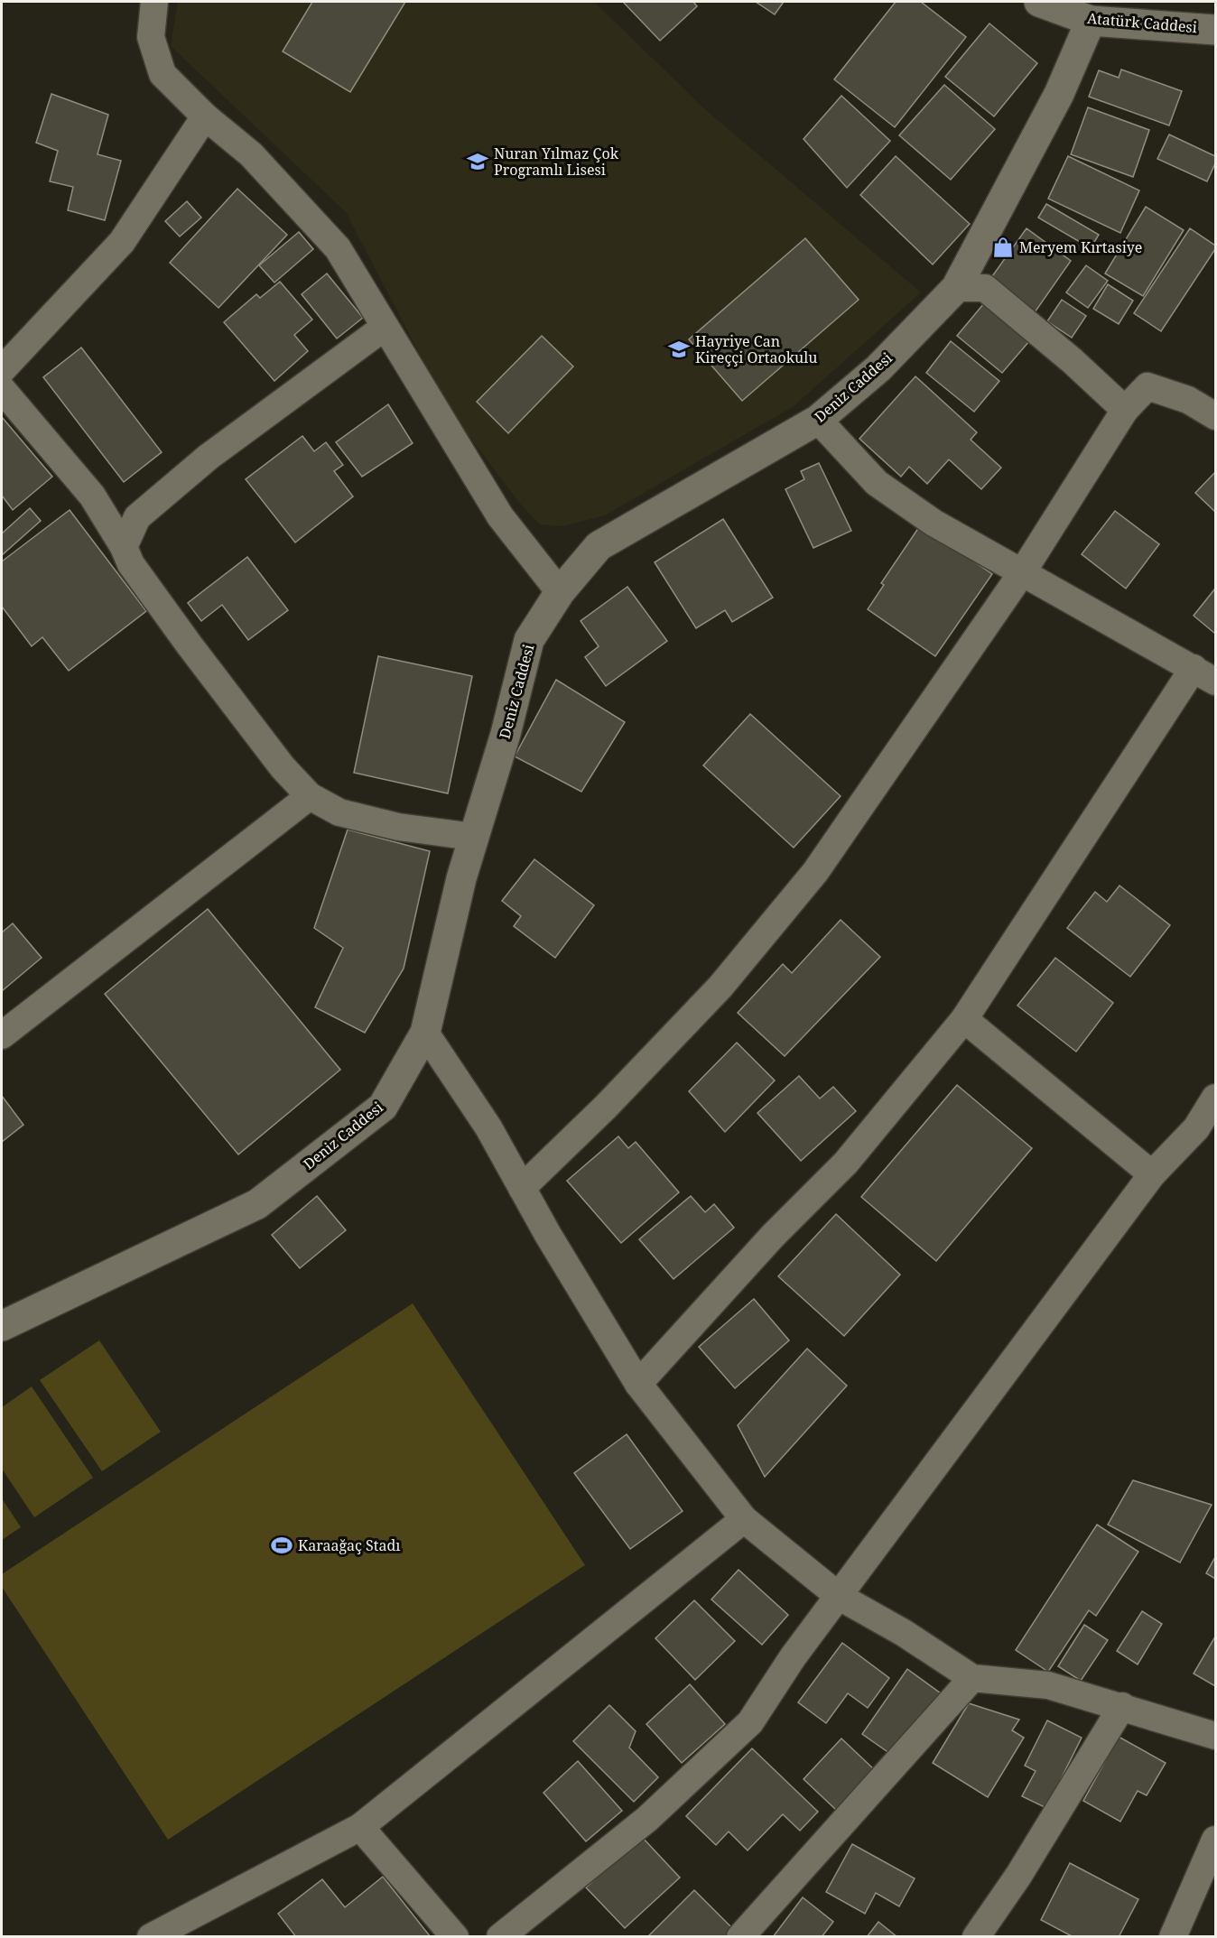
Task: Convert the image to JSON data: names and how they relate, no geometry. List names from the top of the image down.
{
  "streets": {
    "street": ["Atatürk Caddesi", "Deniz Caddesi"]
  },
  "crossings": [
    ["Atatürk Caddesi", "Deniz Caddesi"]
  ],
  "places": {
    "school or university": ["Nuran Yılmaz Çok Programlı Lisesi", "Hayriye Can Kireççi Ortaokulu"],
    "shop": ["Meryem Kırtasiye"],
    "sports": ["Karaağaç Stadı"]
  }
}
